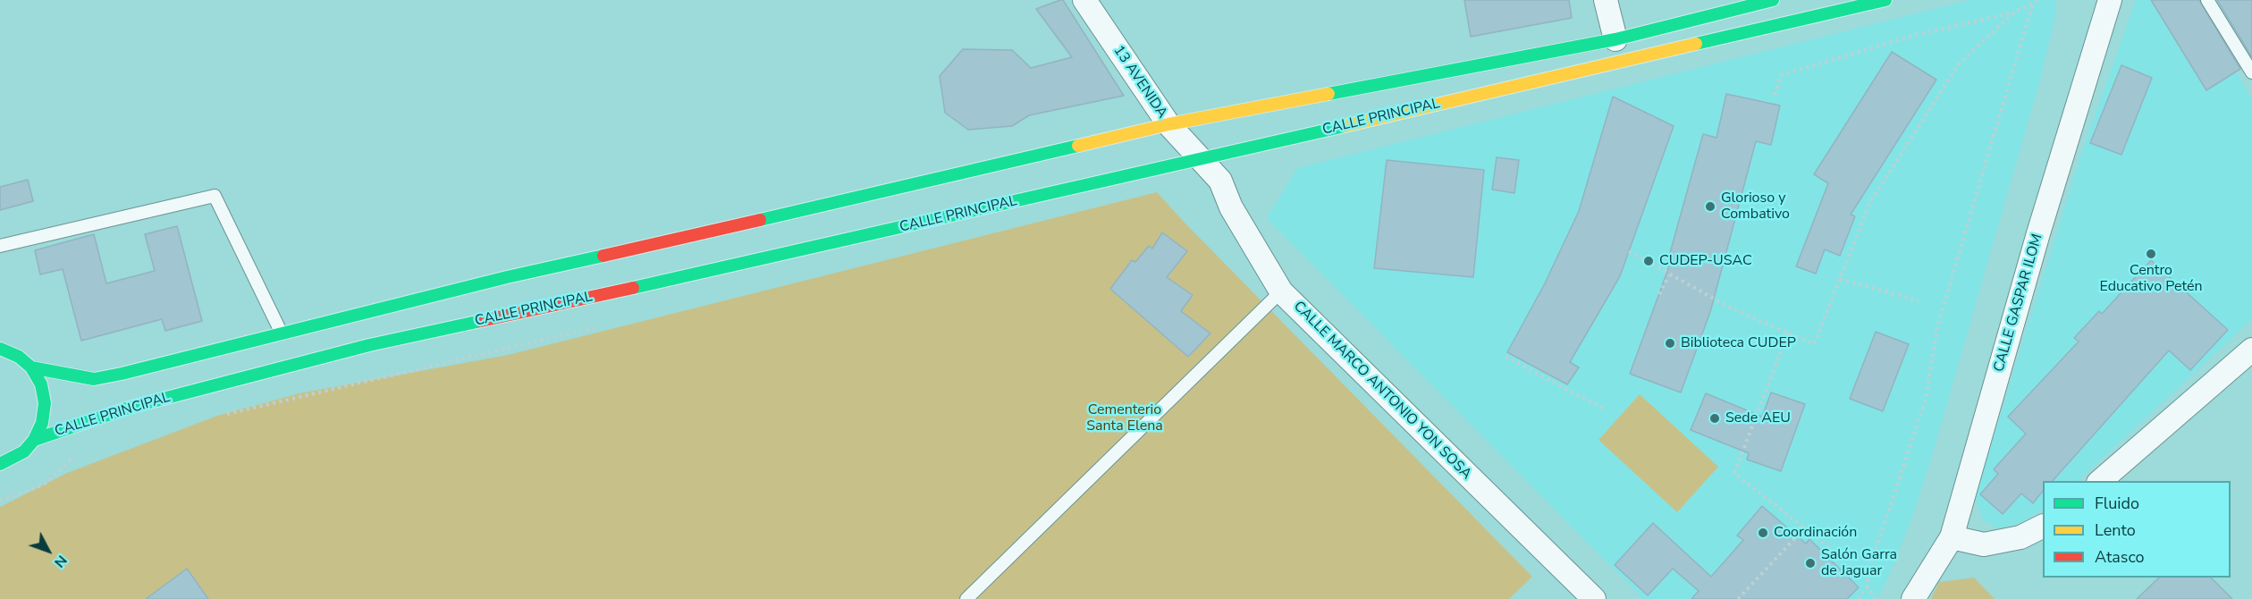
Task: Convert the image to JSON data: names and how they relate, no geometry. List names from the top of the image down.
{
  "streets": {
    "main road": ["CALLE PRINCIPAL"],
    "street": ["13 AVENIDA", "CALLE GASPAR ILOM", "CALLE MARCO ANTONIO YON SOSA"]
  },
  "crossings": [
    ["13 AVENIDA", "CALLE PRINCIPAL"],
    ["13 AVENIDA", "CALLE MARCO ANTONIO YON SOSA"],
    ["CALLE PRINCIPAL", "CALLE MARCO ANTONIO YON SOSA"]
  ],
  "parks": ["Cementerio Santa Elena"],
  "places": [
    "Glorioso y Combativo",
    "Centro Educativo Petén",
    "CUDEP-USAC",
    "Biblioteca CUDEP",
    "Sede AEU",
    "Coordinación",
    "Salón Garra de Jaguar"
  ],
  "legend": ["Fluido", "Lento", "Atasco"],
  "north": "bottom right"
}
